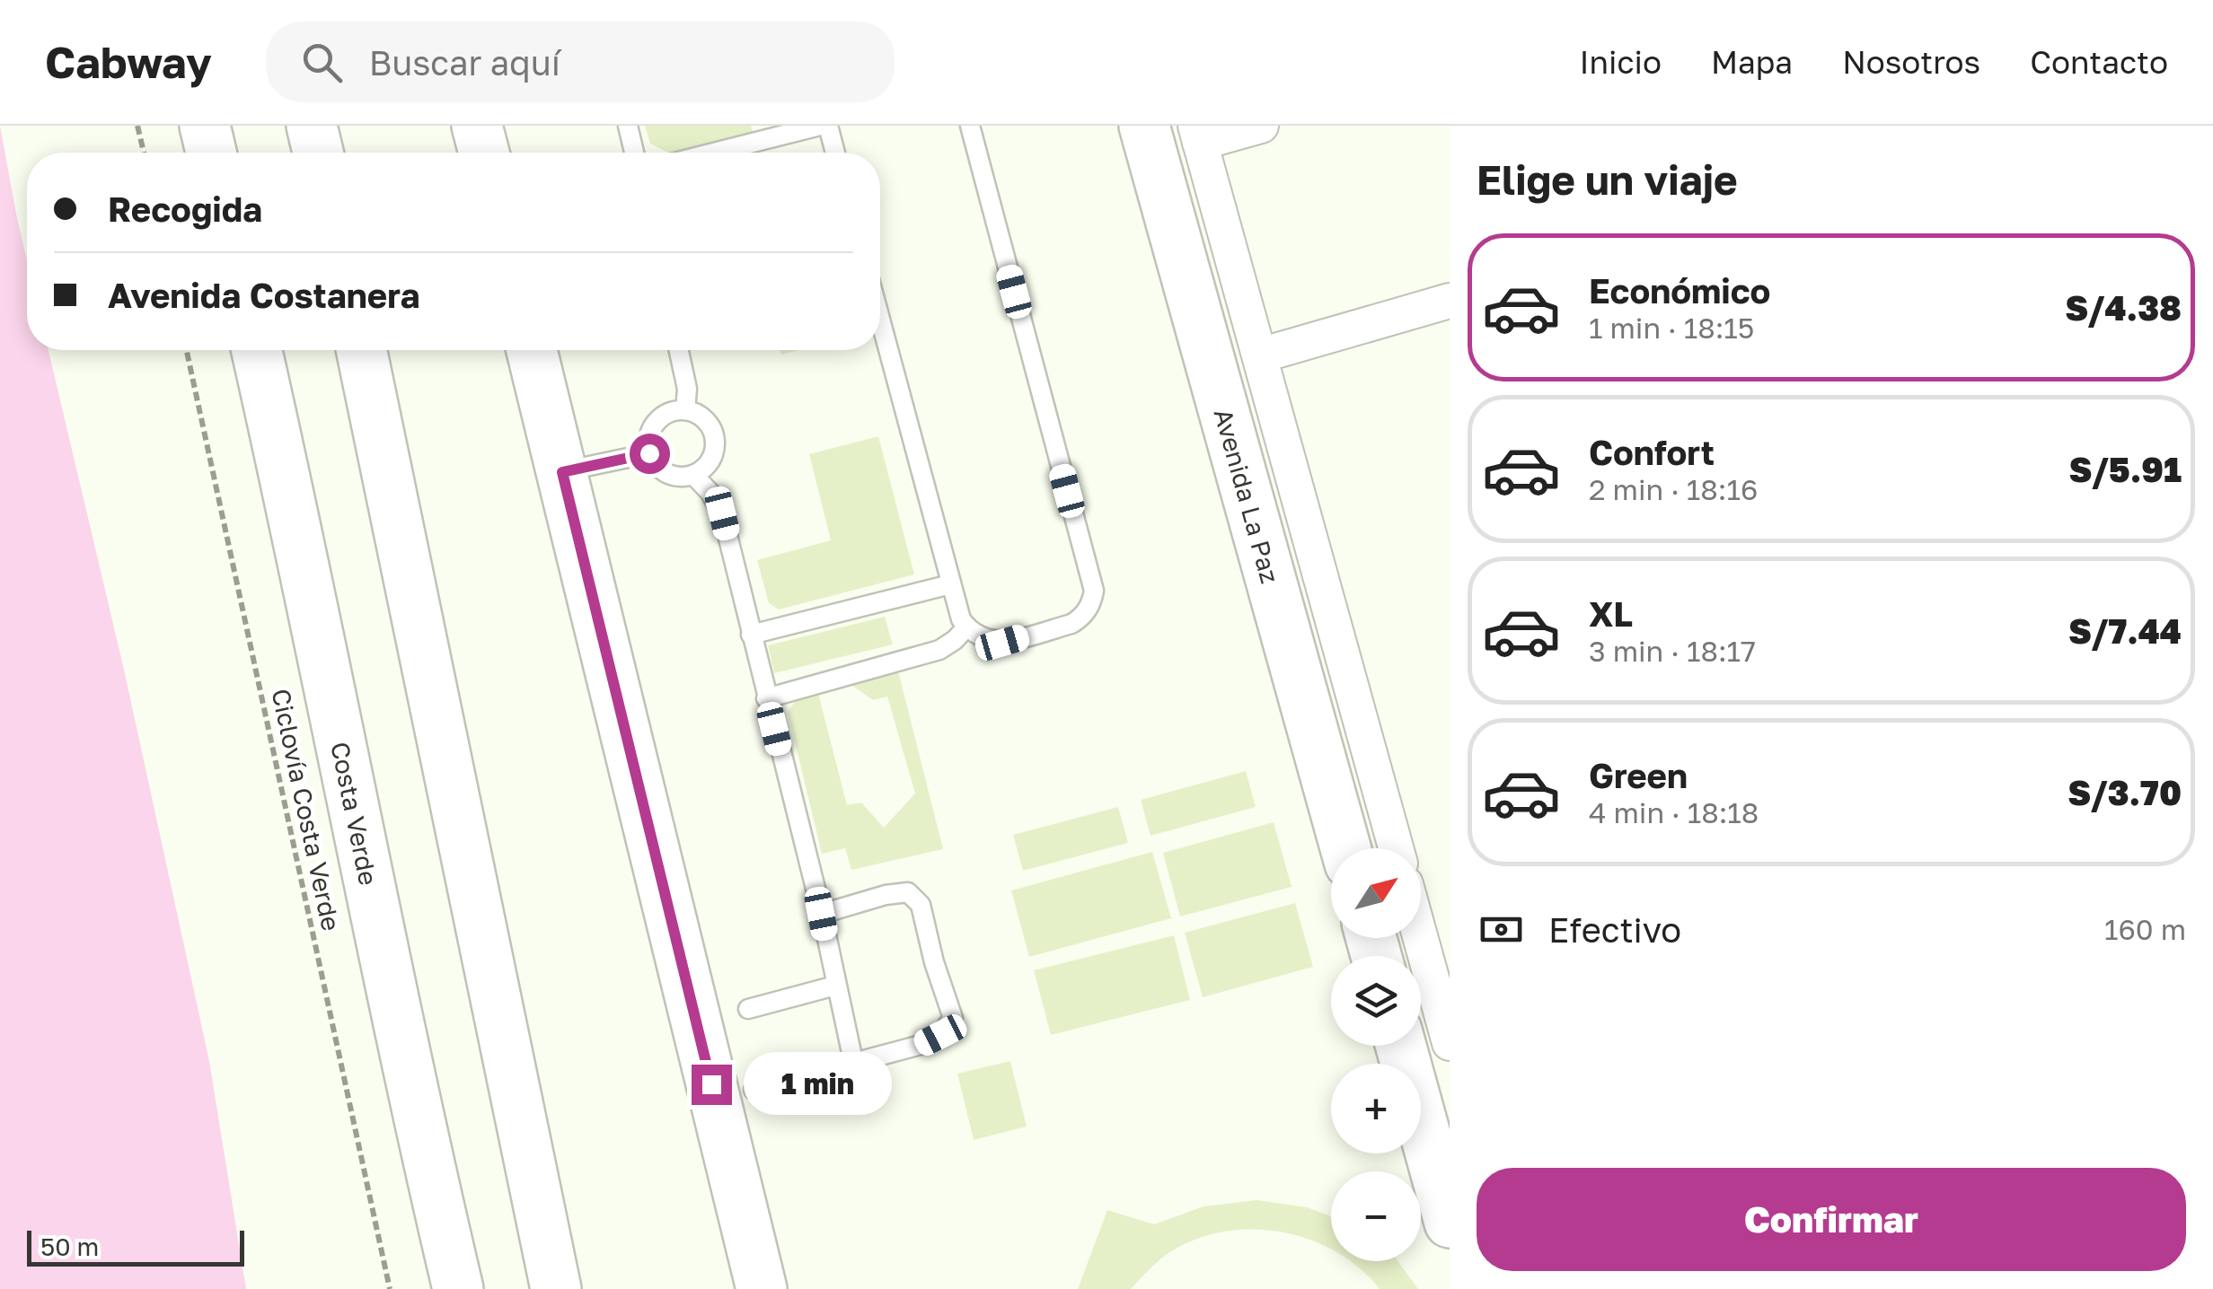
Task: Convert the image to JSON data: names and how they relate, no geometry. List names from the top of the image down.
{
  "streets": {
    "main road": ["Avenida La Paz", "Costa Verde"],
    "path": ["Ciclovía Costa Verde"]
  },
  "scale_bar": "50 m",
  "north": "top right",
  "page": {
    "header": "Cabway",
    "search": "Buscar aquí",
    "nav": [
      "Inicio",
      "Mapa",
      "Nosotros",
      "Contacto"
    ],
    "heading": "Elige un viaje",
    "banner": ["Recogida", "Avenida Costanera"],
    "list": [
      {
        "name": "Económico",
        "note": "1 min · 18:15",
        "value": "S/4.38"
      },
      {
        "name": "Confort",
        "note": "2 min · 18:16",
        "value": "S/5.91"
      },
      {
        "name": "XL",
        "note": "3 min · 18:17",
        "value": "S/7.44"
      },
      {
        "name": "Green",
        "note": "4 min · 18:18",
        "value": "S/3.70"
      }
    ],
    "map_buttons": ["+", "−"],
    "pay": ["Efectivo", "160 m"],
    "bubble": "1 min",
    "buttons": "Confirmar",
    "scale": "50 m"
  }
}
